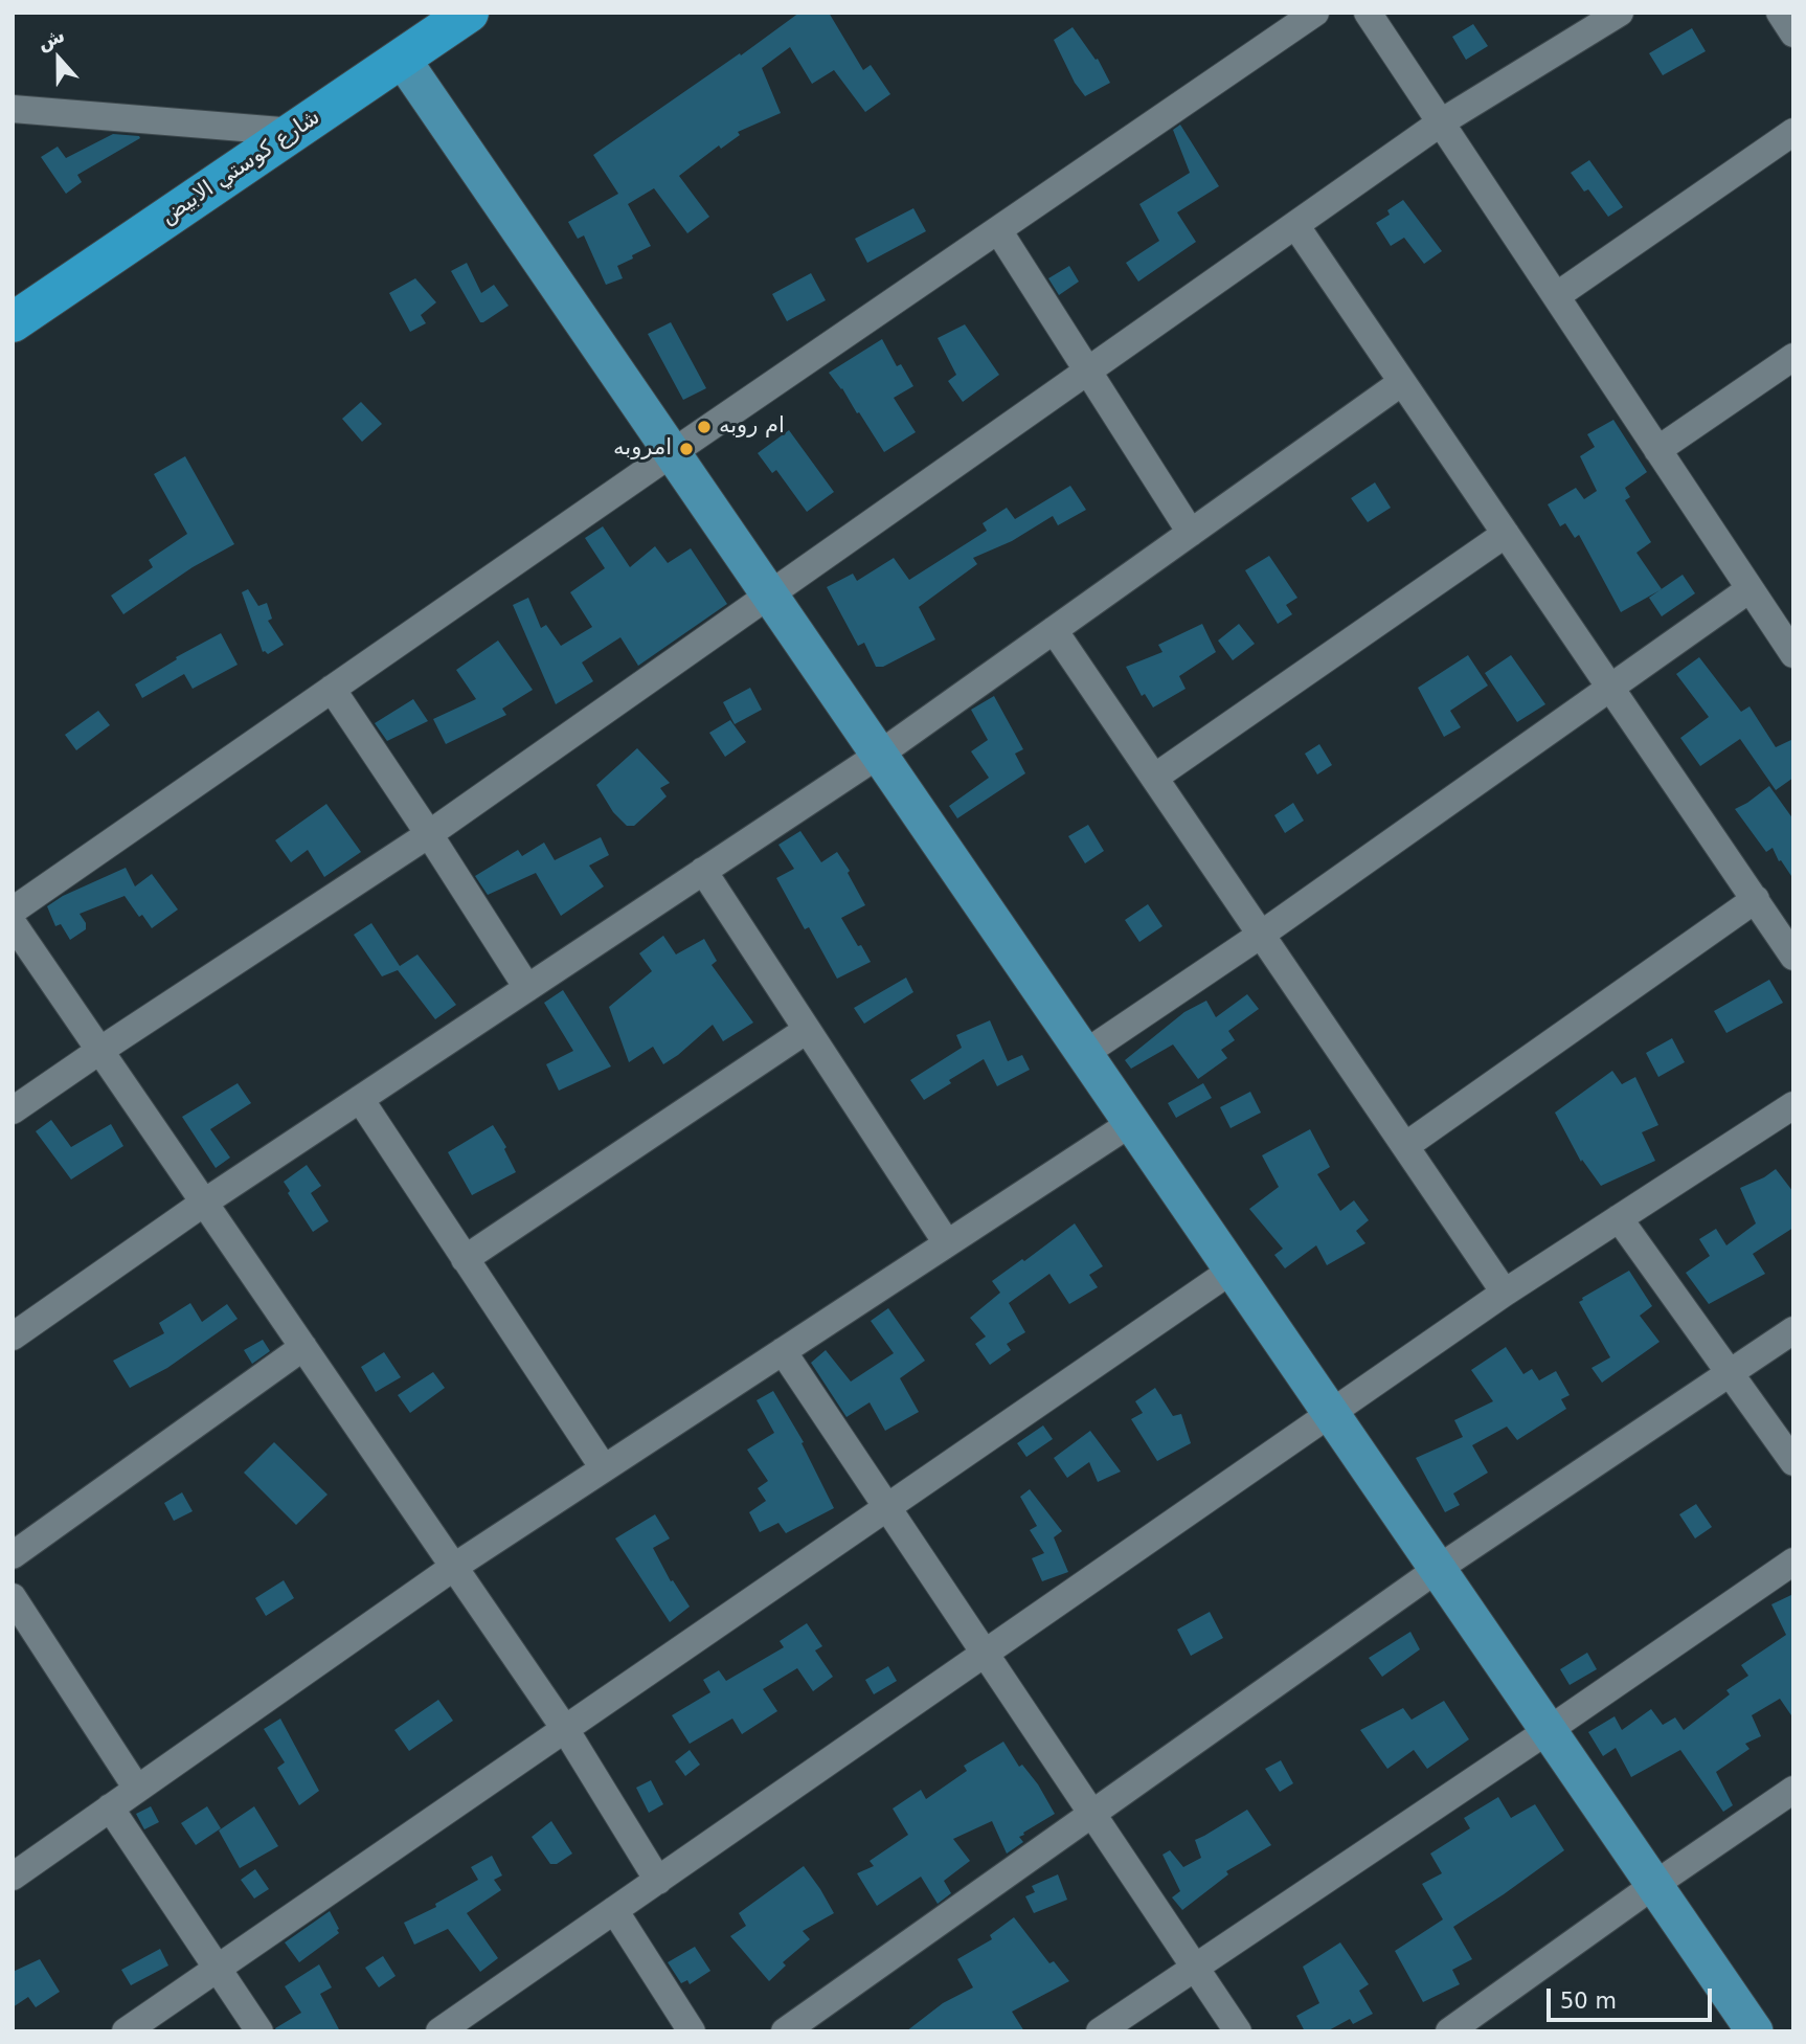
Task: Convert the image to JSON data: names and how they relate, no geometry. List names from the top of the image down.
{
  "streets": {
    "highway": ["شارع كوستي الابيض"]
  },
  "places": ["ام روبه", "امروبه"],
  "scale_bar": "50 m",
  "north": "top"
}
